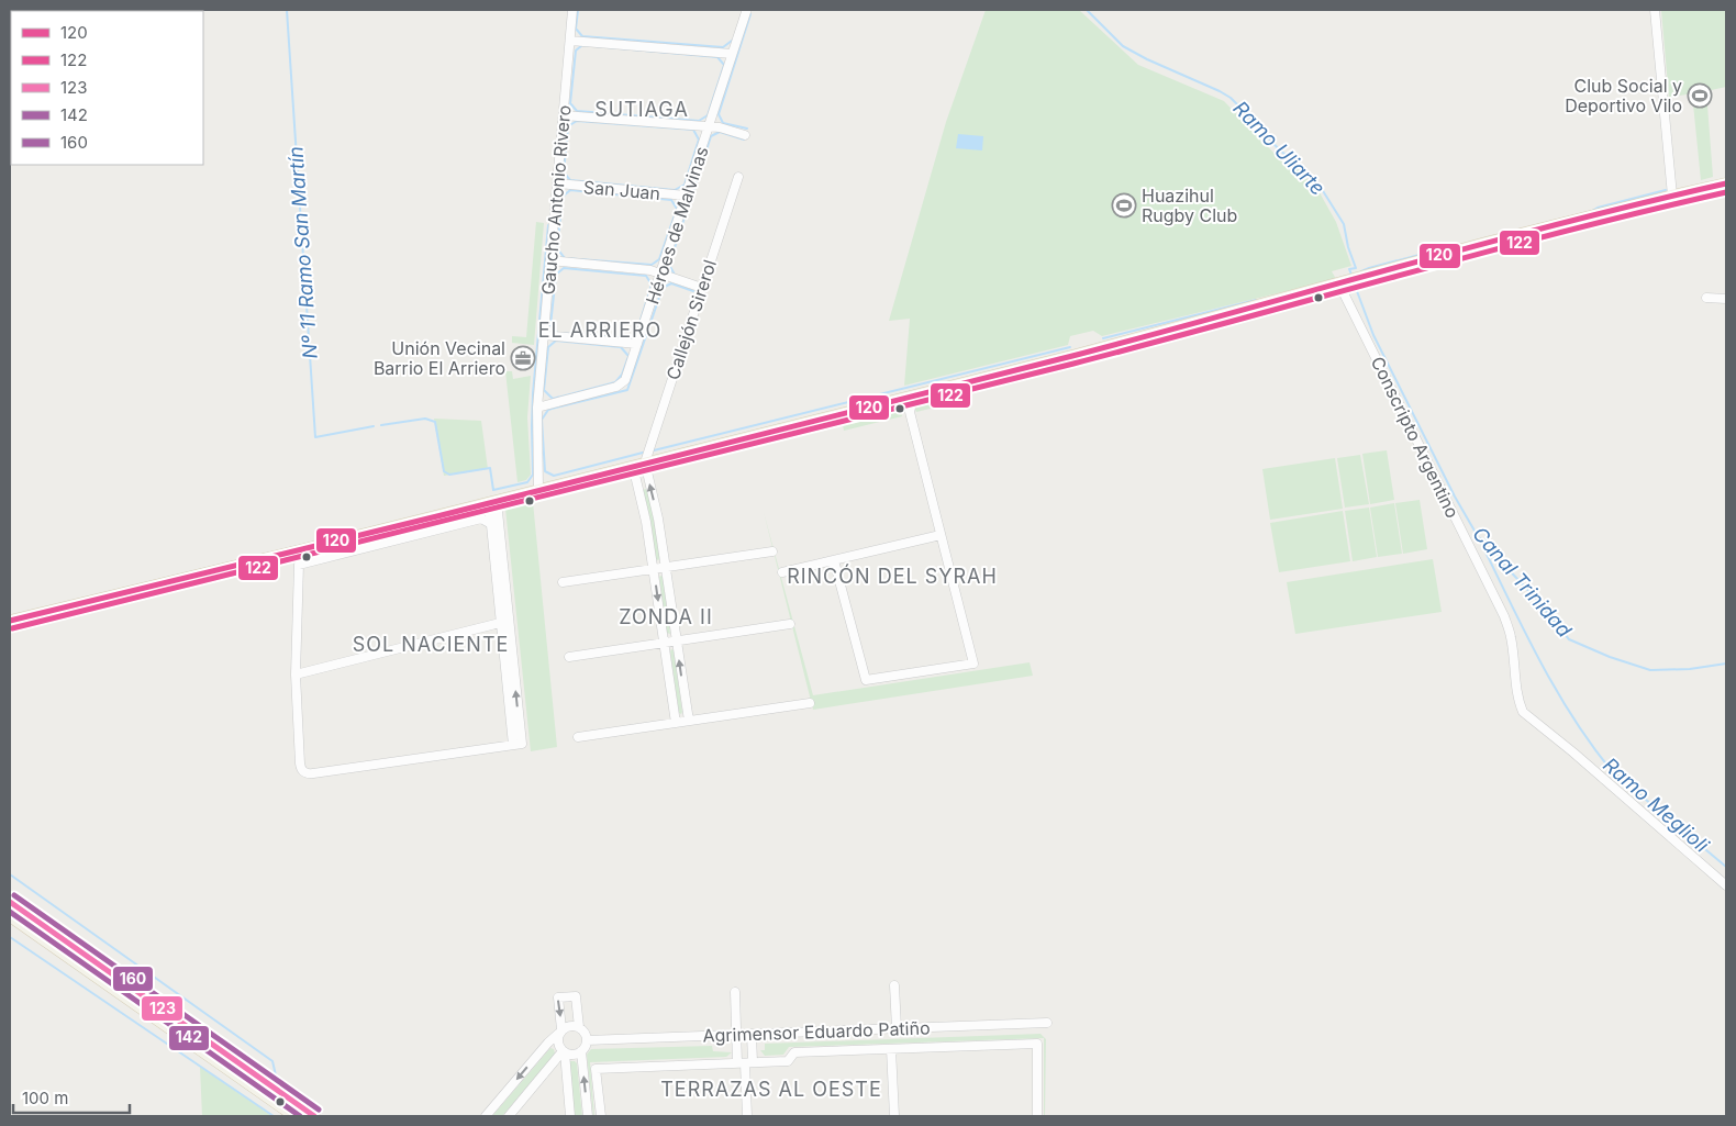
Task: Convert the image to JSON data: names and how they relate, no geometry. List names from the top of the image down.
{
  "streets": {
    "street": [
      "San Juan",
      "Gaucho Antonio Rivero",
      "Héroes de Malvinas",
      "Callejón Sirerol",
      "Conscripto Argentino",
      "Agrimensor Eduardo Patiño"
    ]
  },
  "crossings": [
    ["San Juan", "Gaucho Antonio Rivero"],
    ["San Juan", "Héroes de Malvinas"],
    ["Gaucho Antonio Rivero", "Héroes de Malvinas"]
  ],
  "districts": [
    "SUTIAGA",
    "EL ARRIERO",
    "RINCÓN DEL SYRAH",
    "ZONDA II",
    "SOL NACIENTE",
    "TERRAZAS AL OESTE"
  ],
  "water": [
    "Ramo Uliarte",
    "Nº 11 Ramo San Martín",
    "Canal Trinidad",
    "Ramo Meglioli"
  ],
  "places": {
    "sports": ["Club Social y Deportivo Vilo", "Huazihul Rugby Club"],
    "office": ["Unión Vecinal Barrio El Arriero"]
  },
  "lines": [
    "transit line 120",
    "transit line 122",
    "transit line 160",
    "transit line 123",
    "transit line 142"
  ],
  "legend": [
    "120",
    "122",
    "123",
    "142",
    "160"
  ],
  "scale_bar": "100 m"
}
